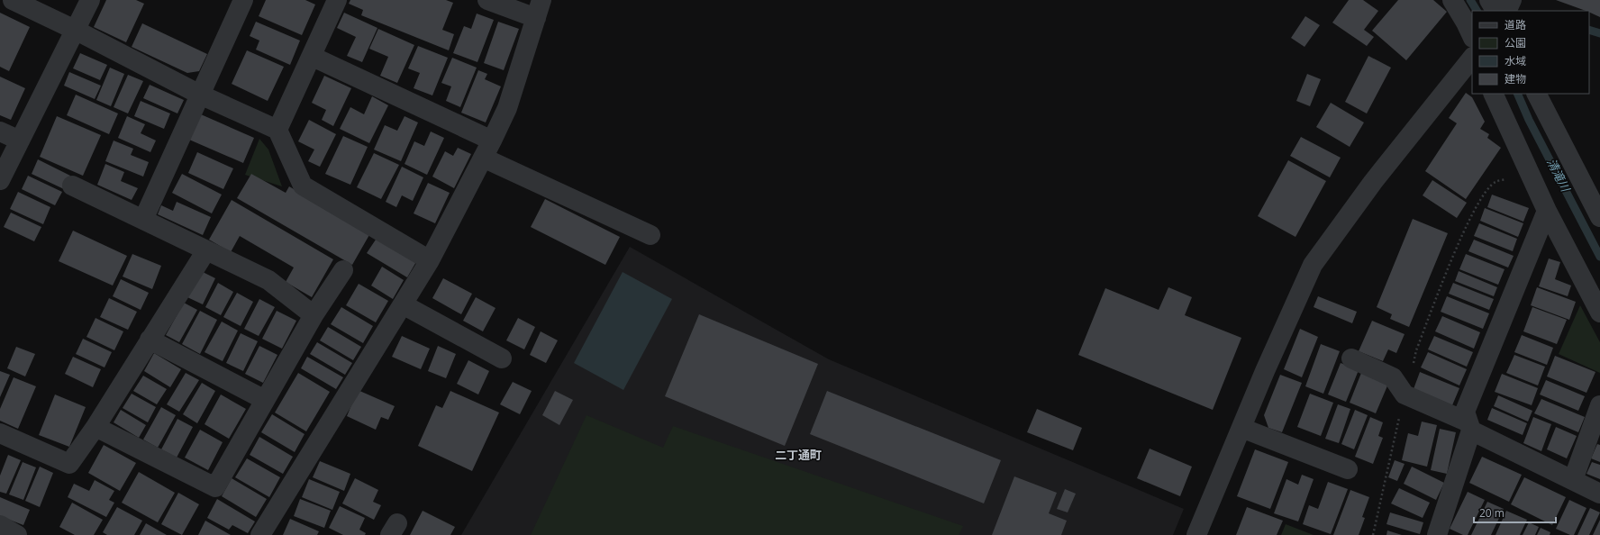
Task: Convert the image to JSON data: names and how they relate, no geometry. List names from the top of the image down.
{
  "districts": ["二丁通町"],
  "water": ["清滝川"],
  "legend": [
    "道路",
    "公園",
    "水域",
    "建物"
  ],
  "scale_bar": "20 m"
}
